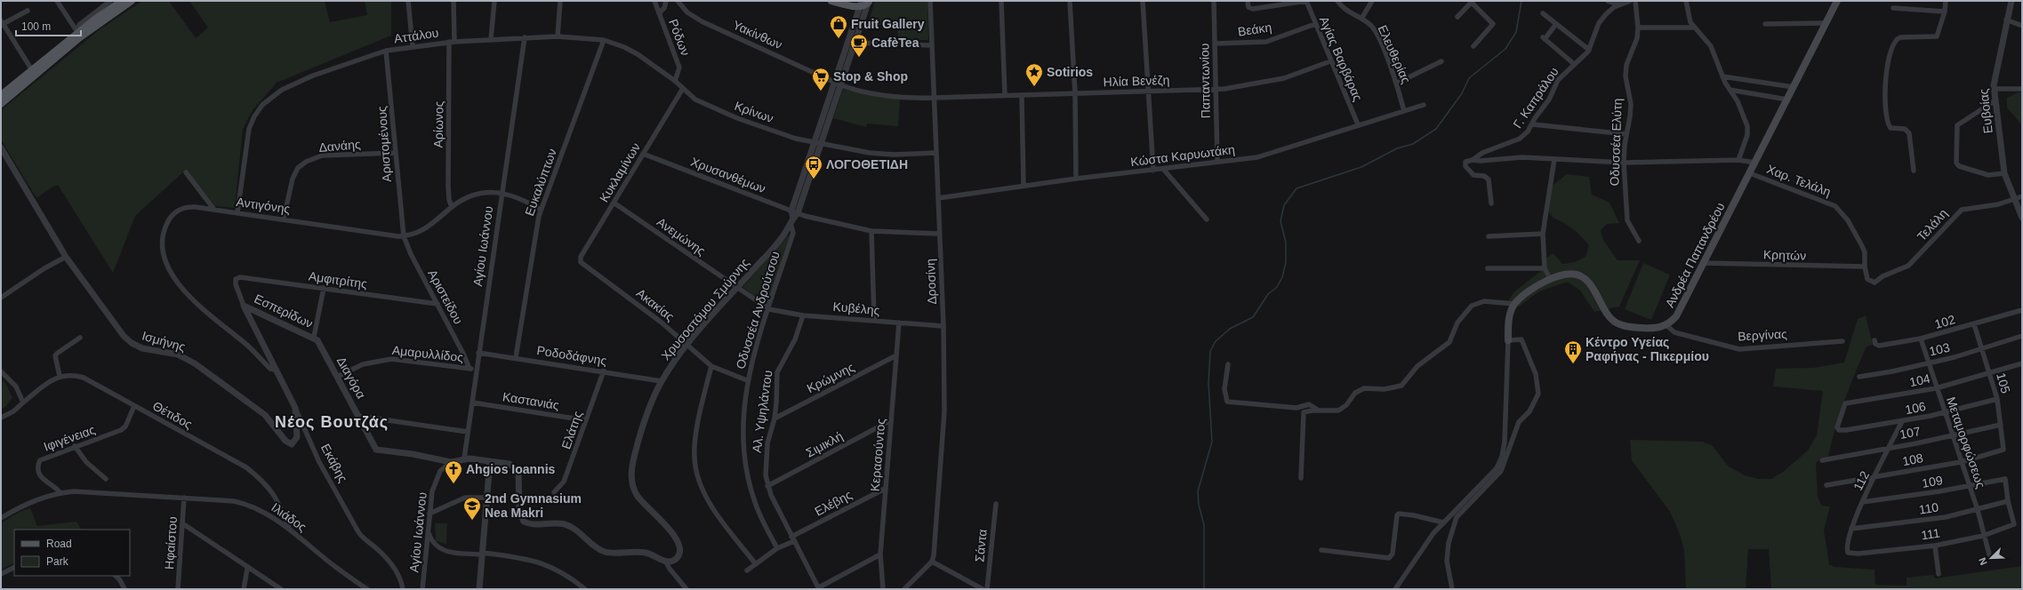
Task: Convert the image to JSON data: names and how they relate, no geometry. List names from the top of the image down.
{
  "streets": {
    "main road": ["Ανδρέα Παπανδρέου"],
    "street": [
      "Βεάκη",
      "Υακίνθων",
      "Αττάλου",
      "Ρόδων",
      "Ελευθερίας",
      "Αγίας Βαρβάρας",
      "Ηλία Βενέζη",
      "Παπαντωνίου",
      "Γ. Καπράλου",
      "Ευβοίας",
      "Κρίνων",
      "Αρίωνος",
      "Οδυσσέα Ελύτη",
      "Αριστομένους",
      "Δανάης",
      "Κώστα Καρυωτάκη",
      "Κυκλαμίνων",
      "Χρυσανθέμων",
      "Χαρ. Τελάλη",
      "Ευκαλύπτων",
      "Αντιγόνης",
      "Τελάλη",
      "Ανεμώνης",
      "Αγίου Ιωάννου",
      "Κρητών",
      "Αμφιτρίτης",
      "Δροσίνη",
      "Αριστείδου",
      "Ακακίας",
      "Κυβέλης",
      "Χρυσοστόμου Σμύρνης",
      "Οδυσσέα Ανδρούτσου",
      "Εσπερίδων",
      "102",
      "Βεργίνας",
      "Ισμήνης",
      "103",
      "Αμαρυλλίδος",
      "Ροδοδάφνης",
      "Διαγόρα",
      "Κρώμνης",
      "104",
      "105",
      "Καστανιάς",
      "106",
      "Αλ. Υψηλάντου",
      "Θέτιδος",
      "Ελάτης",
      "107",
      "Ιφιγένειας",
      "Μεταμορφώσεως",
      "Σιμικλή",
      "Κερασούντος",
      "108",
      "Εκάβης",
      "112",
      "109",
      "Ελέβης",
      "110",
      "Ιλιάδος",
      "111",
      "Ηφαίστου",
      "Σάντα"
    ]
  },
  "crossings": [
    ["Βεάκη", "Αγίας Βαρβάρας"],
    ["Βεάκη", "Παπαντωνίου"],
    ["Υακίνθων", "Ηλία Βενέζη"],
    ["Υακίνθων", "Χρυσοστόμου Σμύρνης"],
    ["Αττάλου", "Ρόδων"],
    ["Αττάλου", "Κρίνων"],
    ["Αττάλου", "Αρίωνος"],
    ["Αττάλου", "Αριστομένους"],
    ["Αττάλου", "Κυκλαμίνων"],
    ["Αττάλου", "Ευκαλύπτων"],
    ["Αττάλου", "Αντιγόνης"],
    ["Αττάλου", "Αγίου Ιωάννου"],
    ["Ελευθερίας", "Κώστα Καρυωτάκη"],
    ["Αγίας Βαρβάρας", "Ηλία Βενέζη"],
    ["Αγίας Βαρβάρας", "Κώστα Καρυωτάκη"],
    ["Ηλία Βενέζη", "Παπαντωνίου"],
    ["Ηλία Βενέζη", "Δροσίνη"],
    ["Ηλία Βενέζη", "Χρυσοστόμου Σμύρνης"],
    ["Παπαντωνίου", "Κώστα Καρυωτάκη"],
    ["Ευβοίας", "Τελάλη"],
    ["Κρίνων", "Κυκλαμίνων"],
    ["Κρίνων", "Δροσίνη"],
    ["Κρίνων", "Χρυσοστόμου Σμύρνης"],
    ["Αρίωνος", "Αντιγόνης"],
    ["Αριστομένους", "Δανάης"],
    ["Αριστομένους", "Αντιγόνης"],
    ["Αριστομένους", "Αριστείδου"],
    ["Δανάης", "Αντιγόνης"],
    ["Κώστα Καρυωτάκη", "Δροσίνη"],
    ["Κυκλαμίνων", "Χρυσανθέμων"],
    ["Κυκλαμίνων", "Ανεμώνης"],
    ["Κυκλαμίνων", "Ακακίας"],
    ["Χρυσανθέμων", "Δροσίνη"],
    ["Χρυσανθέμων", "Χρυσοστόμου Σμύρνης"],
    ["Χαρ. Τελάλη", "Τελάλη"],
    ["Χαρ. Τελάλη", "Ανδρέα Παπανδρέου"],
    ["Χαρ. Τελάλη", "Κρητών"],
    ["Ευκαλύπτων", "Αντιγόνης"],
    ["Ευκαλύπτων", "Ροδοδάφνης"],
    ["Αντιγόνης", "Αγίου Ιωάννου"],
    ["Αντιγόνης", "Αριστείδου"],
    ["Αντιγόνης", "Εκάβης"],
    ["Ανεμώνης", "Κυβέλης"],
    ["Ανεμώνης", "Χρυσοστόμου Σμύρνης"],
    ["Ανεμώνης", "Οδυσσέα Ανδρούτσου"],
    ["Αγίου Ιωάννου", "Αμαρυλλίδος"],
    ["Αγίου Ιωάννου", "Ροδοδάφνης"],
    ["Αγίου Ιωάννου", "Διαγόρα"],
    ["Αγίου Ιωάννου", "Καστανιάς"],
    ["Ανδρέα Παπανδρέου", "Κρητών"],
    ["Ανδρέα Παπανδρέου", "Βεργίνας"],
    ["Αμφιτρίτης", "Αριστείδου"],
    ["Αμφιτρίτης", "Εκάβης"],
    ["Δροσίνη", "Κυβέλης"],
    ["Αριστείδου", "Αμαρυλλίδος"],
    ["Ακακίας", "Χρυσοστόμου Σμύρνης"],
    ["Ακακίας", "Οδυσσέα Ανδρούτσου"],
    ["Κυβέλης", "Οδυσσέα Ανδρούτσου"],
    ["Κυβέλης", "Αλ. Υψηλάντου"],
    ["Κυβέλης", "Κερασούντος"],
    ["Χρυσοστόμου Σμύρνης", "Οδυσσέα Ανδρούτσου"],
    ["Χρυσοστόμου Σμύρνης", "Ροδοδάφνης"],
    ["Οδυσσέα Ανδρούτσου", "Ελέβης"],
    ["Εσπερίδων", "Διαγόρα"],
    ["Εσπερίδων", "Εκάβης"],
    ["102", "105"],
    ["102", "Μεταμορφώσεως"],
    ["Ισμήνης", "Εκάβης"],
    ["103", "105"],
    ["103", "Μεταμορφώσεως"],
    ["Αμαρυλλίδος", "Διαγόρα"],
    ["Ροδοδάφνης", "Ελάτης"],
    ["Κρώμνης", "Αλ. Υψηλάντου"],
    ["Κρώμνης", "Κερασούντος"],
    ["104", "105"],
    ["104", "106"],
    ["104", "Μεταμορφώσεως"],
    ["105", "106"],
    ["105", "107"],
    ["105", "108"],
    ["Καστανιάς", "Ελάτης"],
    ["106", "Μεταμορφώσεως"],
    ["106", "112"],
    ["Αλ. Υψηλάντου", "Σιμικλή"],
    ["Αλ. Υψηλάντου", "Ελέβης"],
    ["Θέτιδος", "Ιφιγένειας"],
    ["Θέτιδος", "Ιλιάδος"],
    ["107", "Μεταμορφώσεως"],
    ["107", "112"],
    ["Μεταμορφώσεως", "108"],
    ["Μεταμορφώσεως", "109"],
    ["Μεταμορφώσεως", "110"],
    ["Μεταμορφώσεως", "111"],
    ["Σιμικλή", "Κερασούντος"],
    ["Κερασούντος", "Ελέβης"],
    ["108", "112"],
    ["112", "109"],
    ["112", "110"],
    ["112", "111"],
    ["109", "110"],
    ["109", "111"],
    ["110", "111"],
    ["Ιλιάδος", "Ηφαίστου"]
  ],
  "districts": ["Νέος Βουτζάς"],
  "places": {
    "shop": ["Fruit Gallery"],
    "cafe": ["CafèTea"],
    "place": ["Sotirios"],
    "supermarket": ["Stop & Shop"],
    "bus stop": ["ΛΟΓΟΘΕΤΙΔΗ"],
    "building": ["Κέντρο Υγείας Ραφήνας - Πικερμίου"],
    "church": ["Ahgios Ioannis"],
    "school or university": ["2nd Gymnasium Nea Makri"]
  },
  "legend": ["Road", "Park"],
  "scale_bar": "100 m",
  "north": "bottom left"
}
